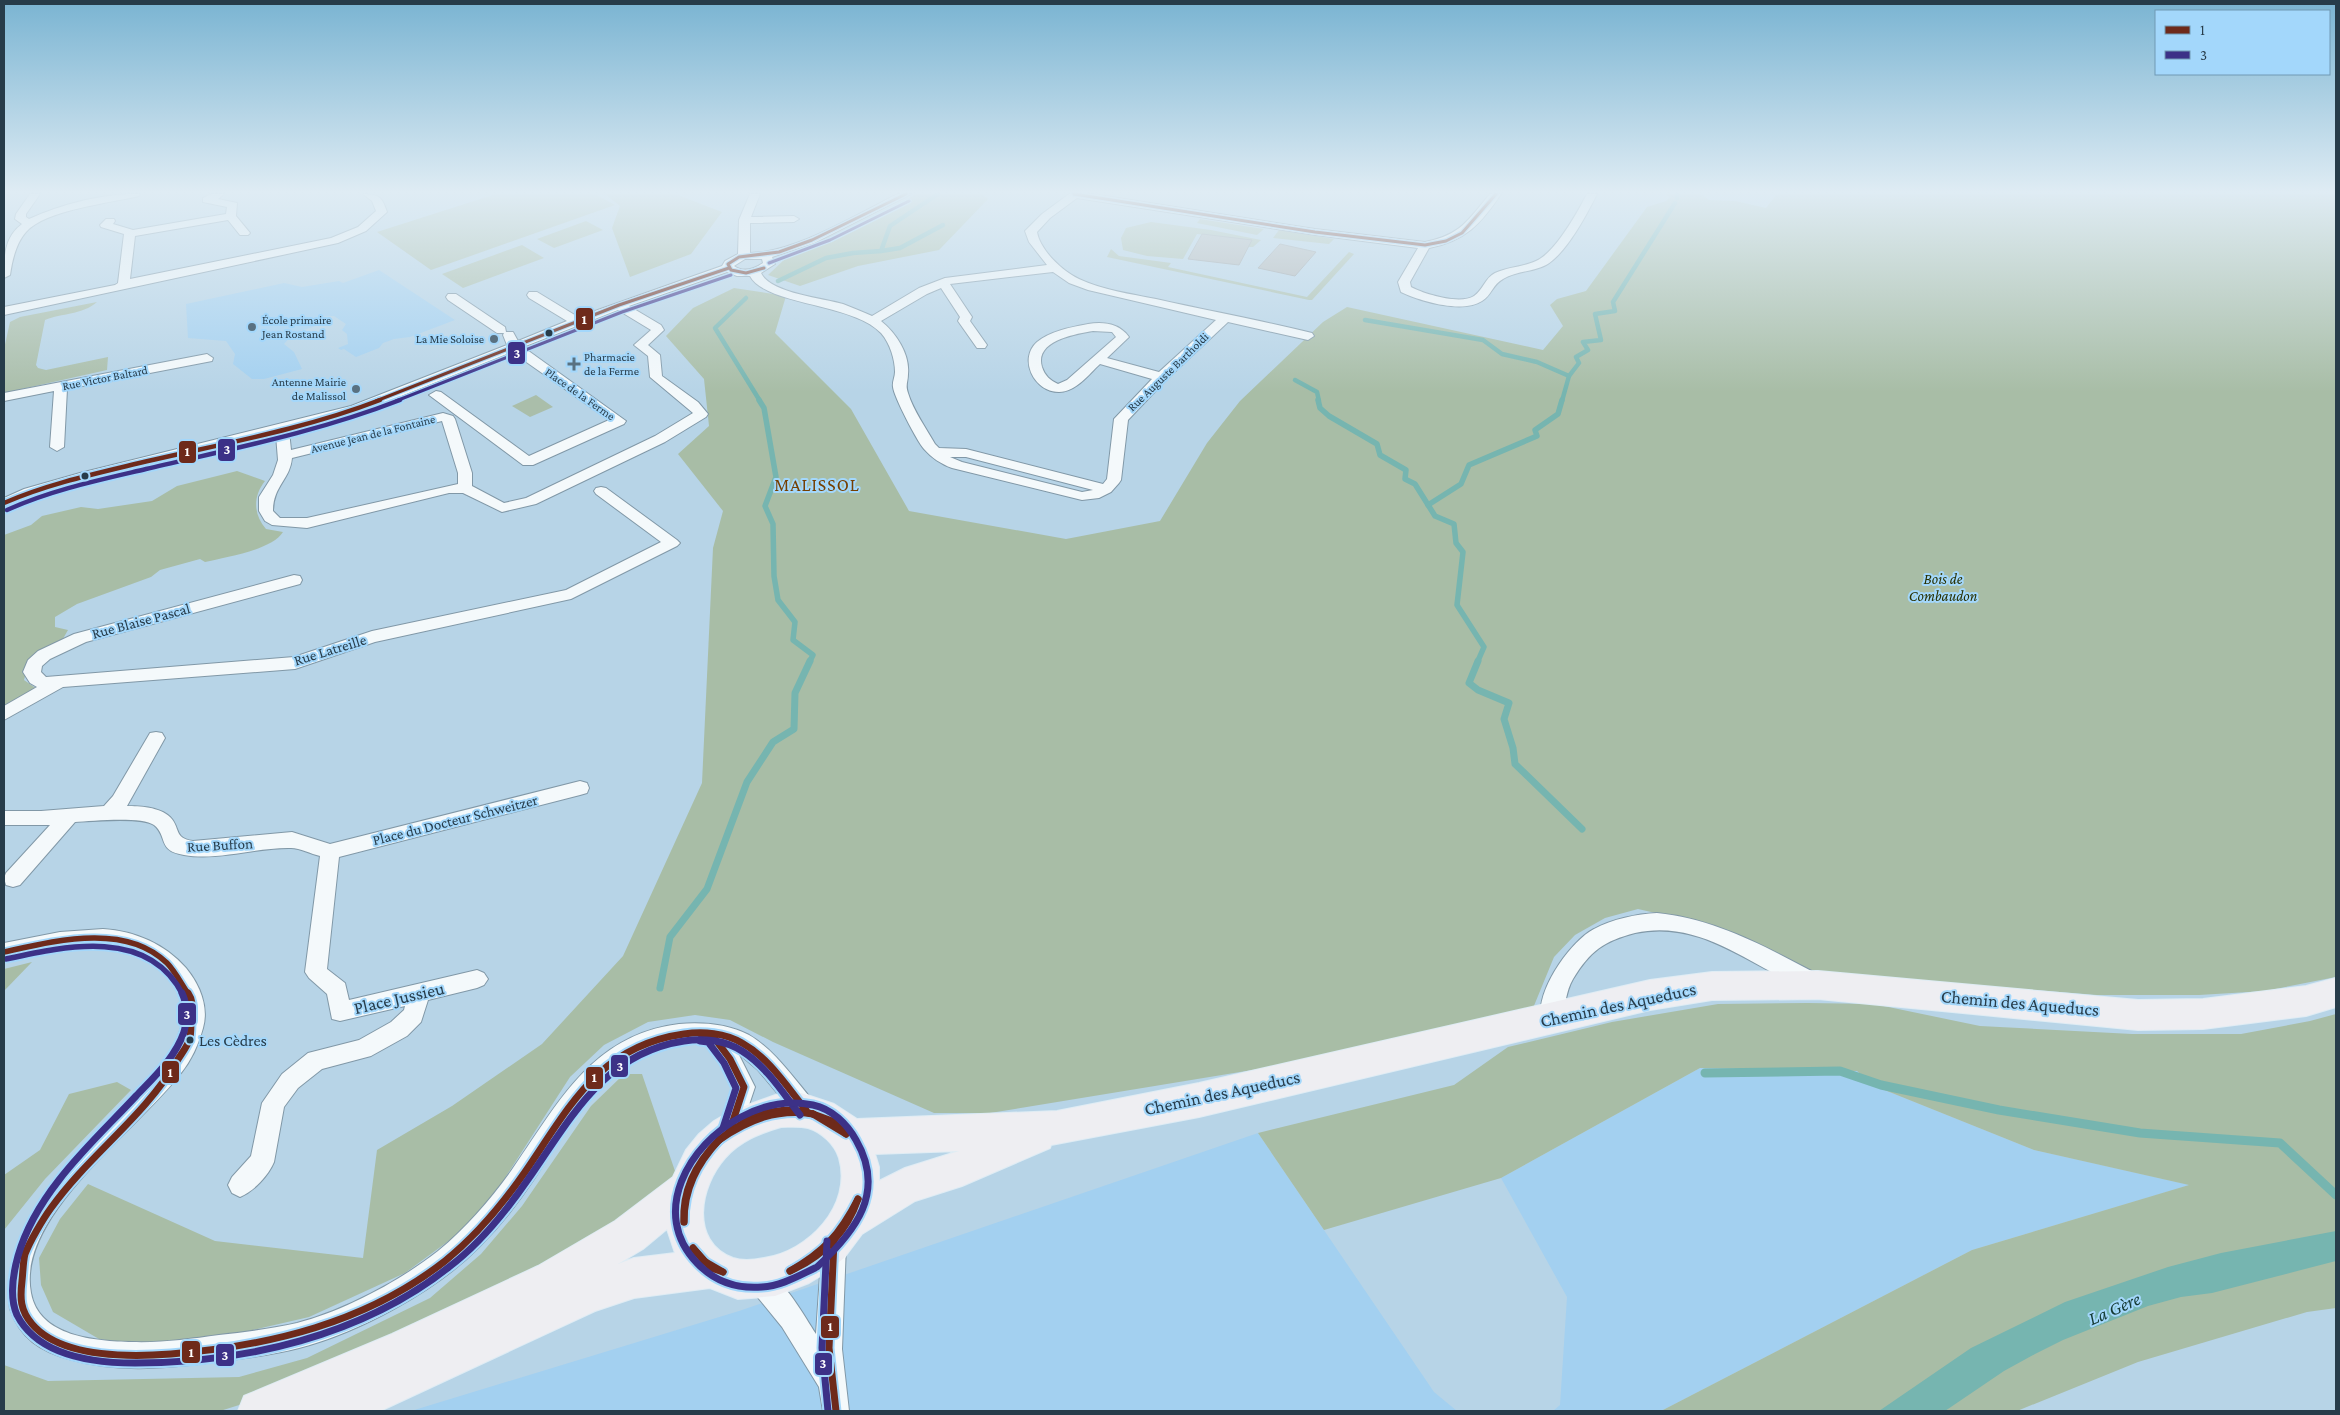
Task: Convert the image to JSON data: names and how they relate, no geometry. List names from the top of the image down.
{
  "streets": {
    "main road": ["Chemin des Aqueducs"],
    "street": [
      "Rue Auguste Bartholdi",
      "Rue Victor Baltard",
      "Place de la Ferme",
      "Avenue Jean de la Fontaine",
      "Rue Blaise Pascal",
      "Rue Latreille",
      "Place du Docteur Schweitzer",
      "Rue Buffon",
      "Place Jussieu"
    ]
  },
  "crossings": [
    ["Place de la Ferme", "Avenue Jean de la Fontaine"],
    ["Rue Blaise Pascal", "Rue Latreille"],
    ["Place du Docteur Schweitzer", "Rue Buffon"],
    ["Place du Docteur Schweitzer", "Place Jussieu"],
    ["Rue Buffon", "Place Jussieu"]
  ],
  "districts": ["MALISSOL"],
  "water": ["La Gère"],
  "parks": ["Bois de Combaudon"],
  "places": {
    "other": [
      "École primaire Jean Rostand",
      "La Mie Soloise",
      "Antenne Mairie de Malissol",
      "Les Cèdres"
    ],
    "health": ["Pharmacie de la Ferme"]
  },
  "lines": ["transit line 1", "transit line 3"],
  "legend": ["1", "3"]
}
